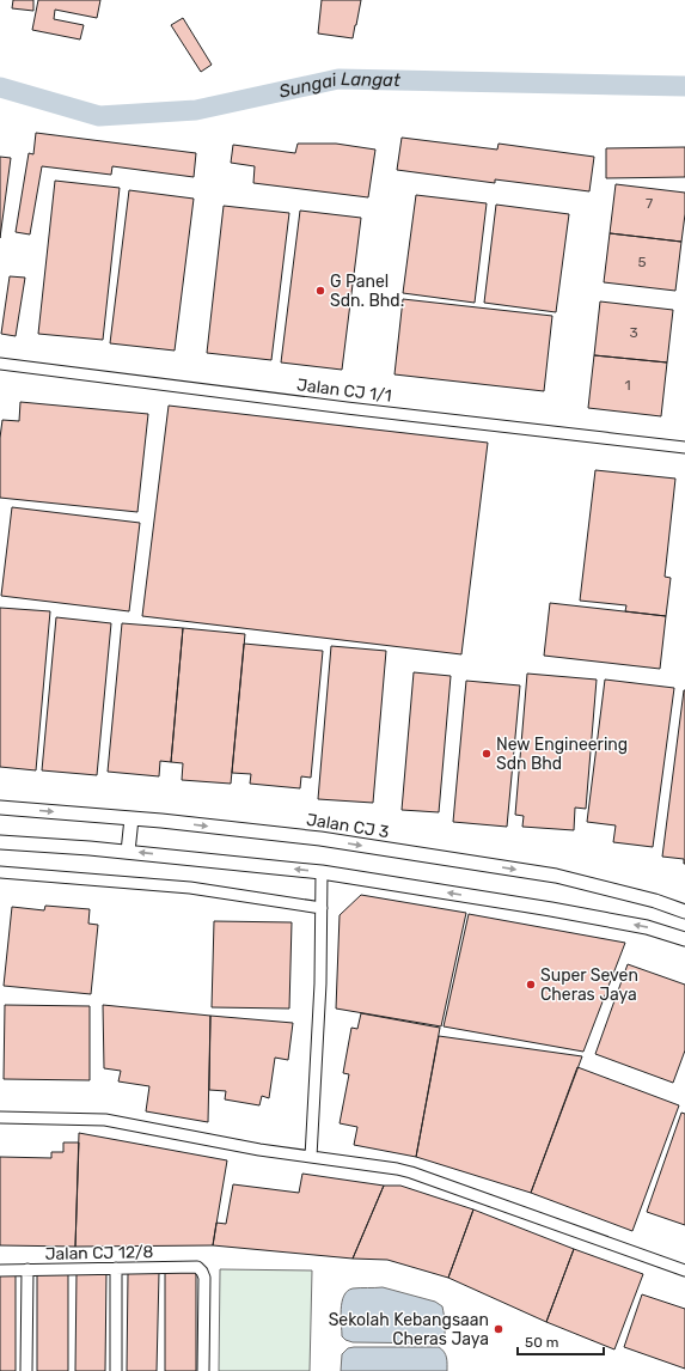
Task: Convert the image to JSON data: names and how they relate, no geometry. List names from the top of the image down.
{
  "streets": {
    "street": ["Jalan CJ 1/1", "Jalan CJ 3", "Jalan CJ 12/8"]
  },
  "water": ["Sungai Langat"],
  "places": [
    "G Panel Sdn. Bhd.",
    "New Engineering Sdn Bhd",
    "Super Seven Cheras Jaya",
    "Sekolah Kebangsaan Cheras Jaya"
  ],
  "house_numbers": [
    "7",
    "5",
    "3",
    "1"
  ],
  "scale_bar": "50 m"
}
